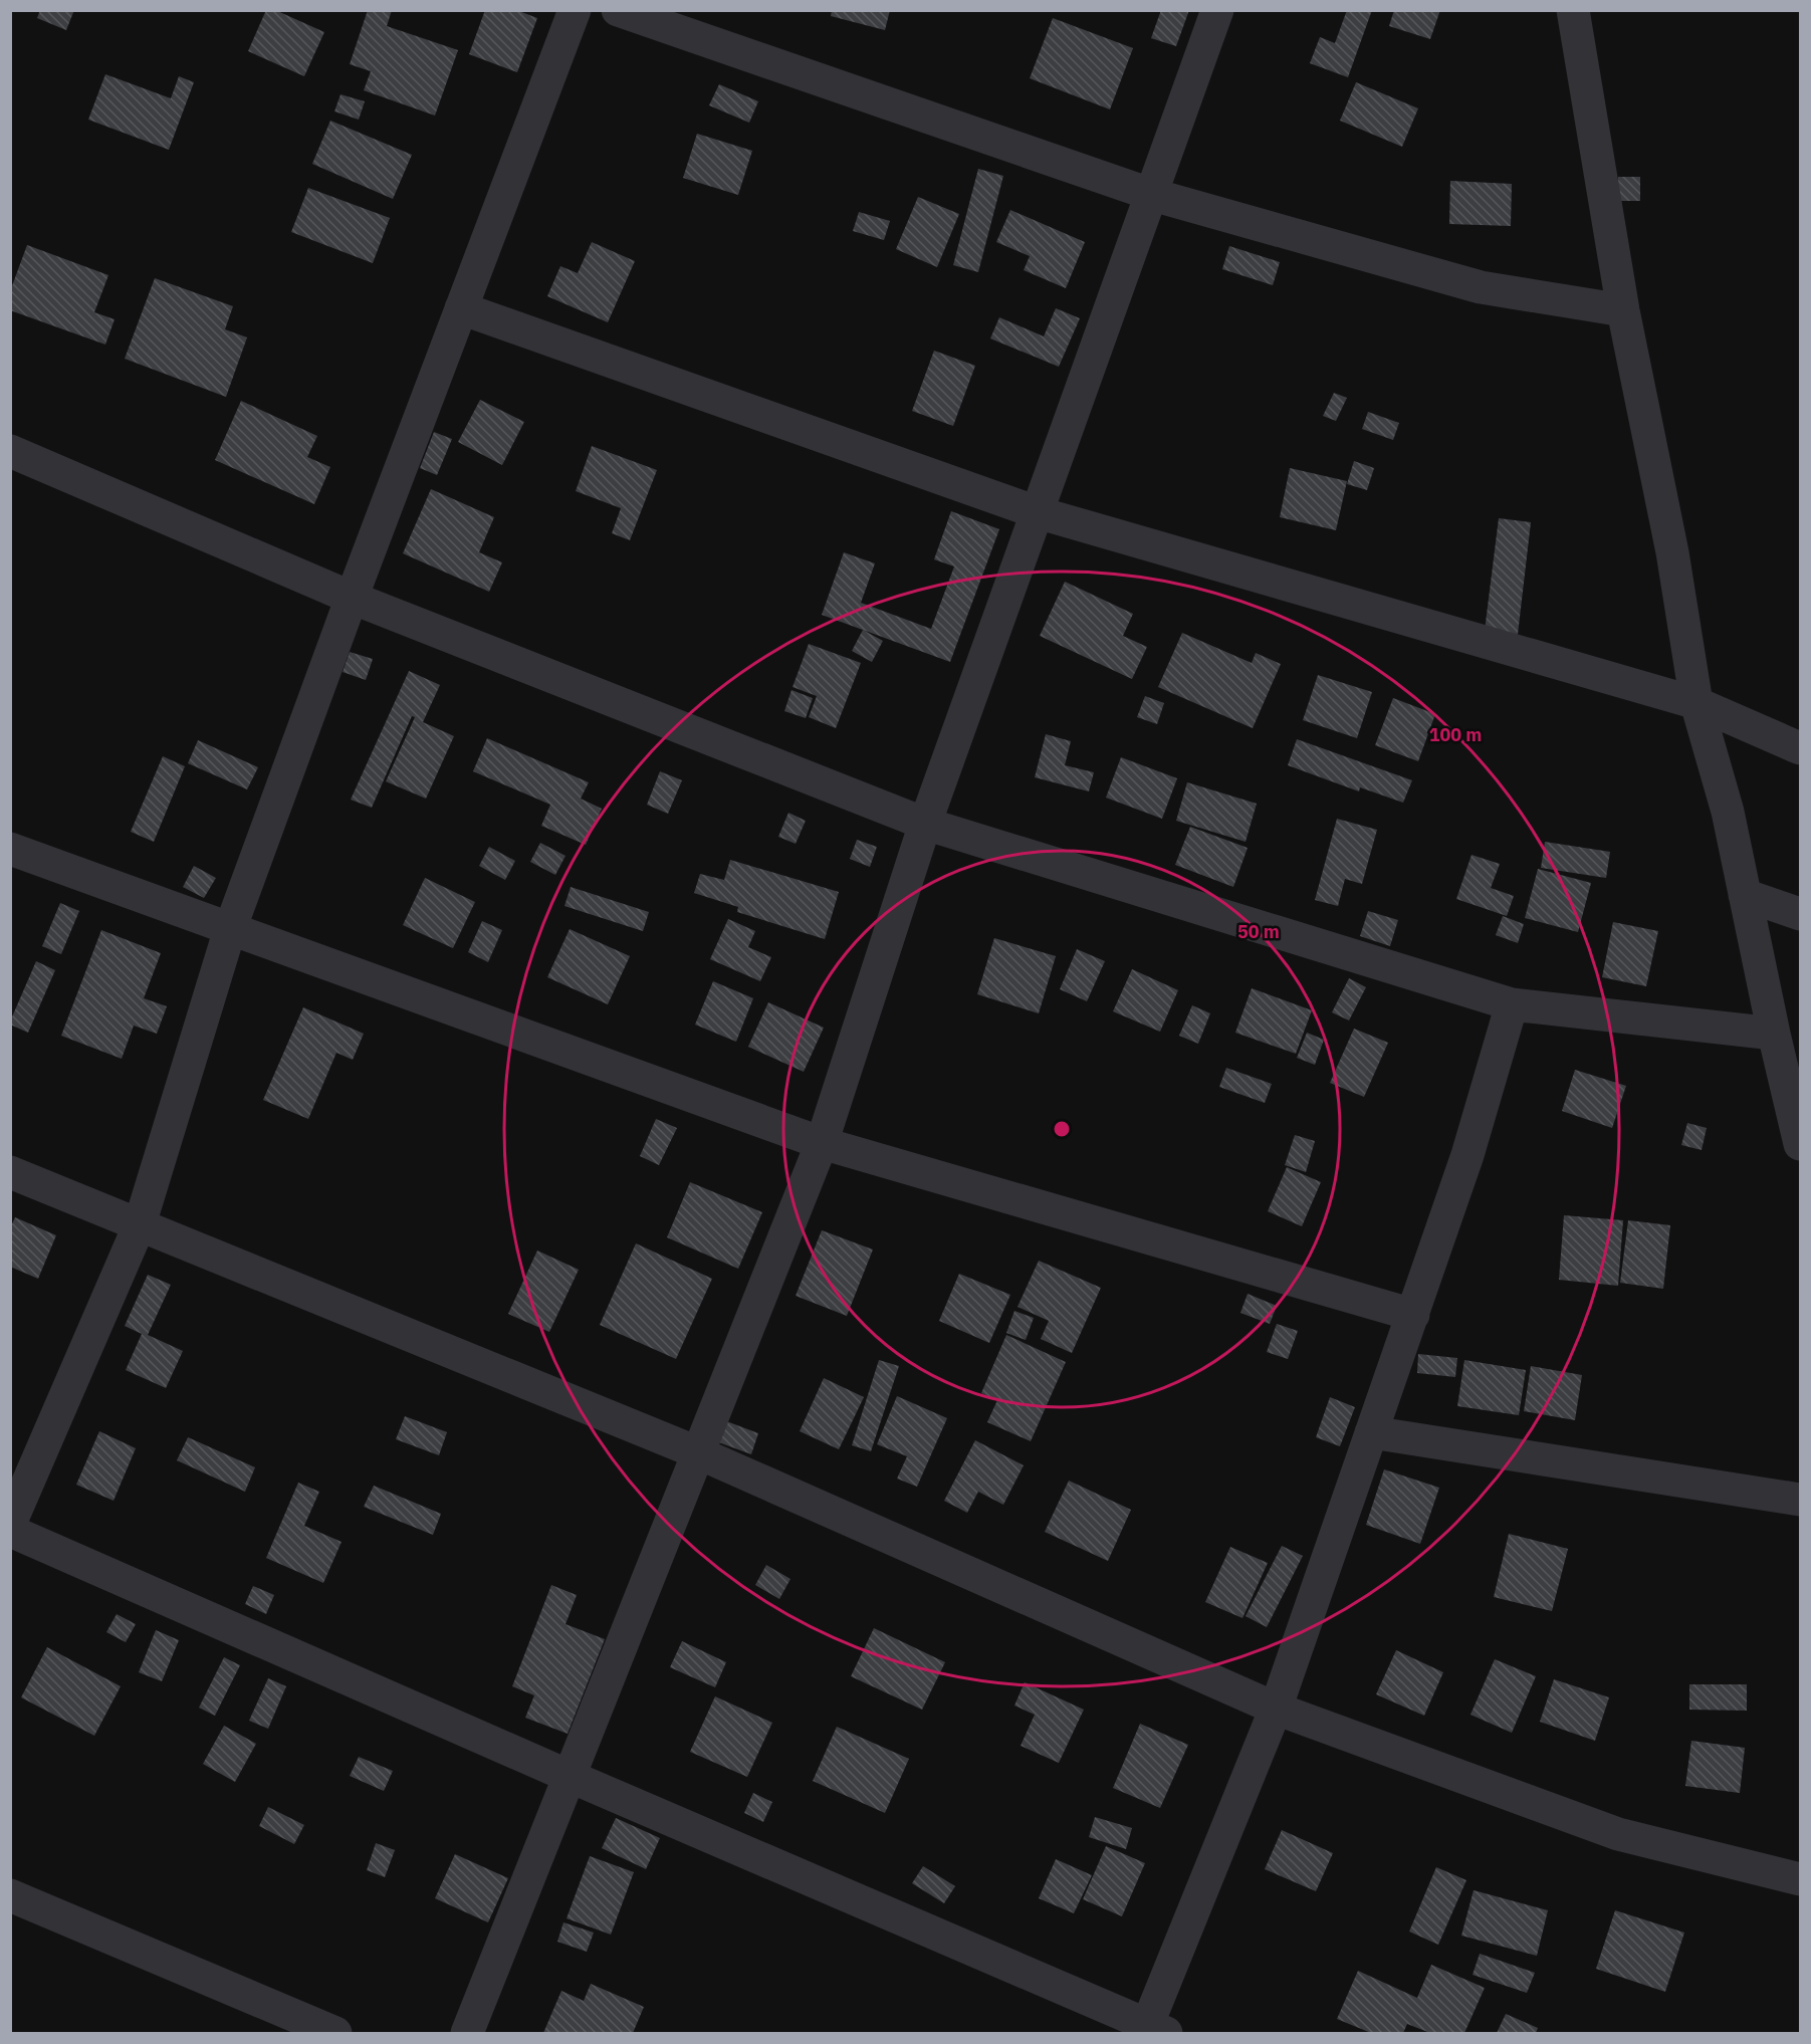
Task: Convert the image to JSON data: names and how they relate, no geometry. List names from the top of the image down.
{
  "rings": ["100 m", "50 m"]
}
